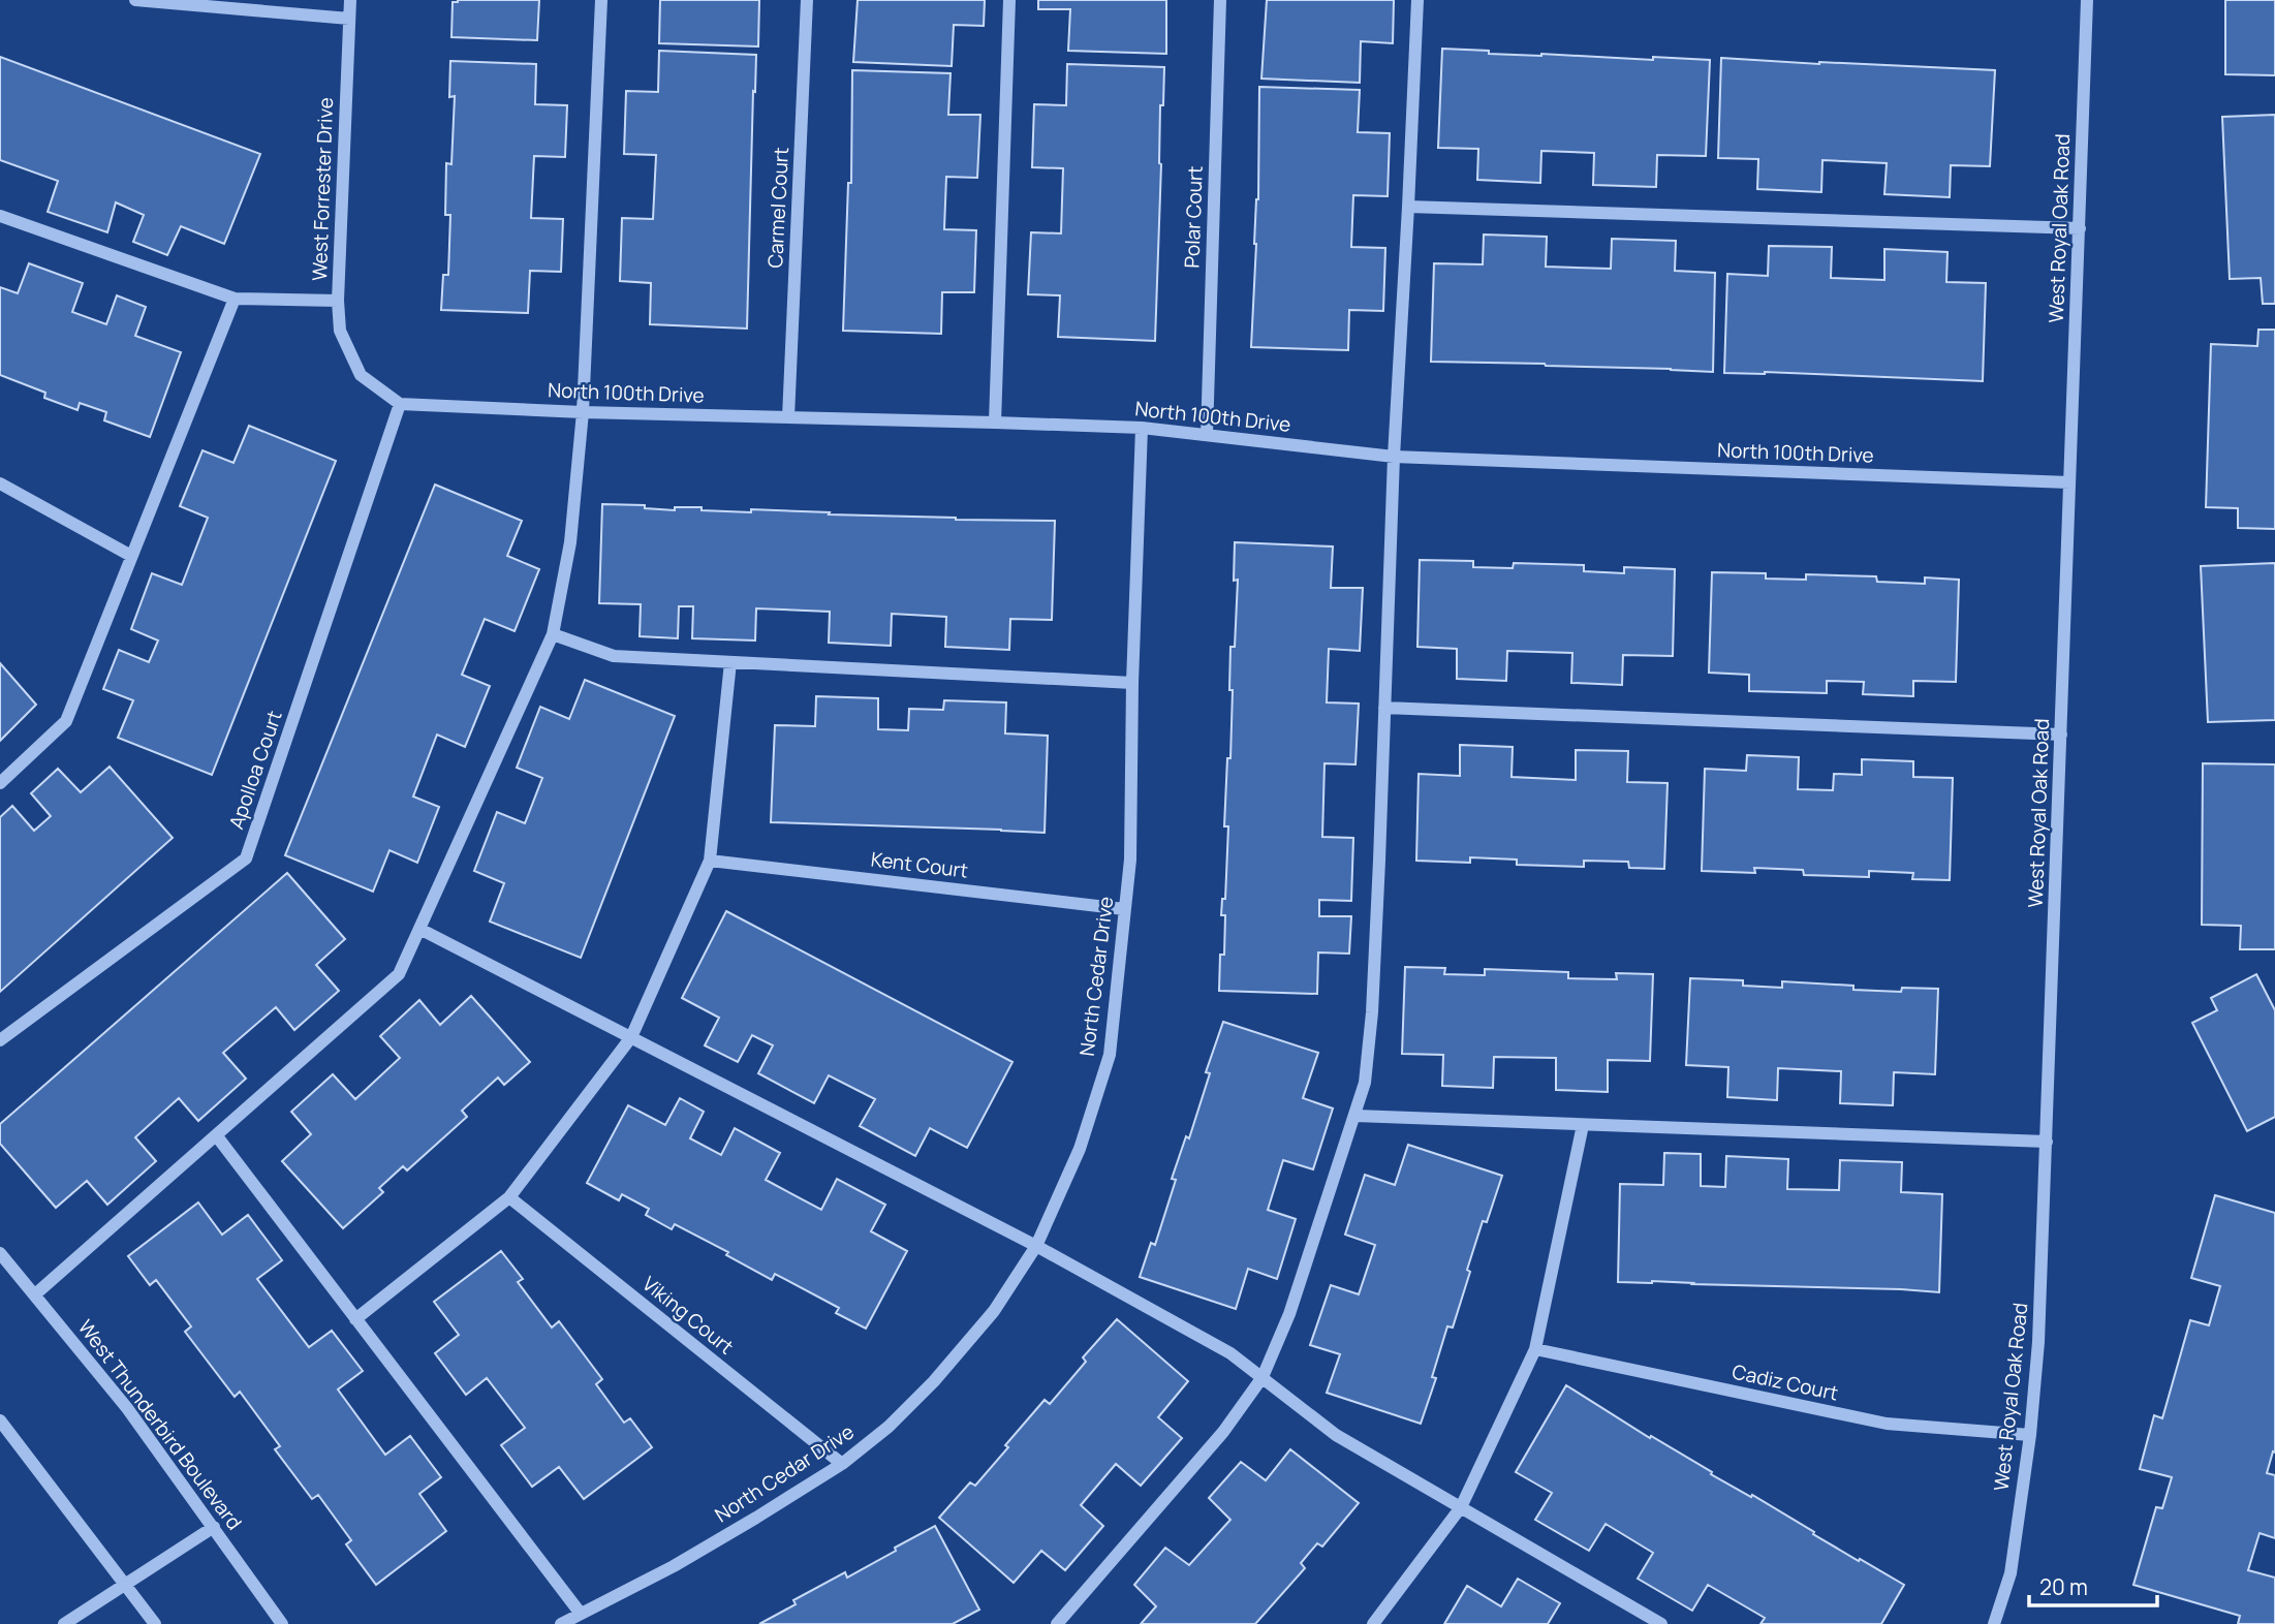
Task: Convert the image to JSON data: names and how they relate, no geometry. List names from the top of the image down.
{
  "streets": {
    "street": [
      "West Forrester Drive",
      "Carmel Court",
      "Polar Court",
      "West Royal Oak Road",
      "North 100th Drive",
      "Apolloa Court",
      "Kent Court",
      "North Cedar Drive",
      "Viking Court",
      "Cadiz Court",
      "West Thunderbird Boulevard"
    ]
  },
  "crossings": [
    ["West Forrester Drive", "North 100th Drive"],
    ["West Forrester Drive", "Apolloa Court"],
    ["Carmel Court", "North 100th Drive"],
    ["Polar Court", "North 100th Drive"],
    ["West Royal Oak Road", "North 100th Drive"],
    ["West Royal Oak Road", "Cadiz Court"],
    ["North 100th Drive", "Apolloa Court"],
    ["North 100th Drive", "North Cedar Drive"],
    ["Kent Court", "North Cedar Drive"],
    ["North Cedar Drive", "Viking Court"]
  ],
  "scale_bar": "20 m"
}
